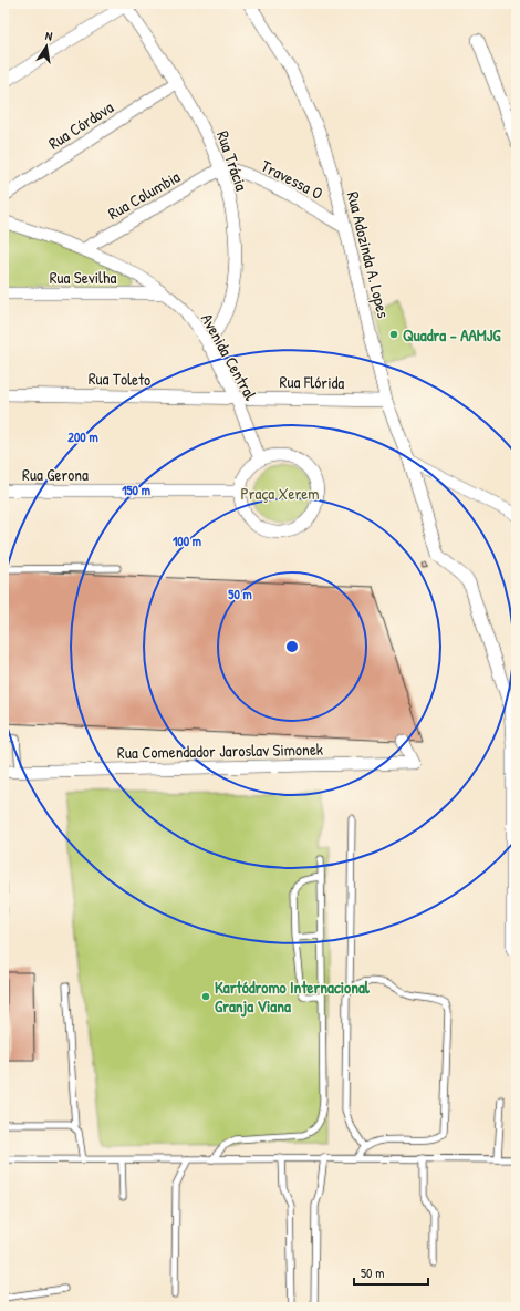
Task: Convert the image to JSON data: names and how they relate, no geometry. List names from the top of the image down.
{
  "streets": {
    "street": [
      "Rua Córdova",
      "Rua Trácia",
      "Travessa O",
      "Rua Columbia",
      "Rua Adozinda A. Lopes",
      "Rua Sevilha",
      "Avenida Central",
      "Rua Toleto",
      "Rua Flórida",
      "Rua Gerona",
      "Rua Comendador Jaroslav Simonek"
    ]
  },
  "crossings": [
    ["Rua Córdova", "Rua Trácia"],
    ["Rua Trácia", "Travessa O"],
    ["Rua Trácia", "Rua Columbia"],
    ["Rua Trácia", "Avenida Central"],
    ["Travessa O", "Rua Columbia"],
    ["Travessa O", "Rua Adozinda A. Lopes"],
    ["Rua Columbia", "Avenida Central"],
    ["Rua Adozinda A. Lopes", "Rua Flórida"],
    ["Rua Sevilha", "Avenida Central"],
    ["Avenida Central", "Rua Toleto"],
    ["Avenida Central", "Rua Flórida"],
    ["Avenida Central", "Rua Gerona"],
    ["Rua Toleto", "Rua Flórida"]
  ],
  "parks": ["Praça Xerem"],
  "places": ["Quadra - AAMJG", "Kartódromo Internacional Granja Viana"],
  "scale_bar": "50 m",
  "north": "top",
  "rings": [
    "200 m",
    "150 m",
    "100 m",
    "50 m"
  ]
}
